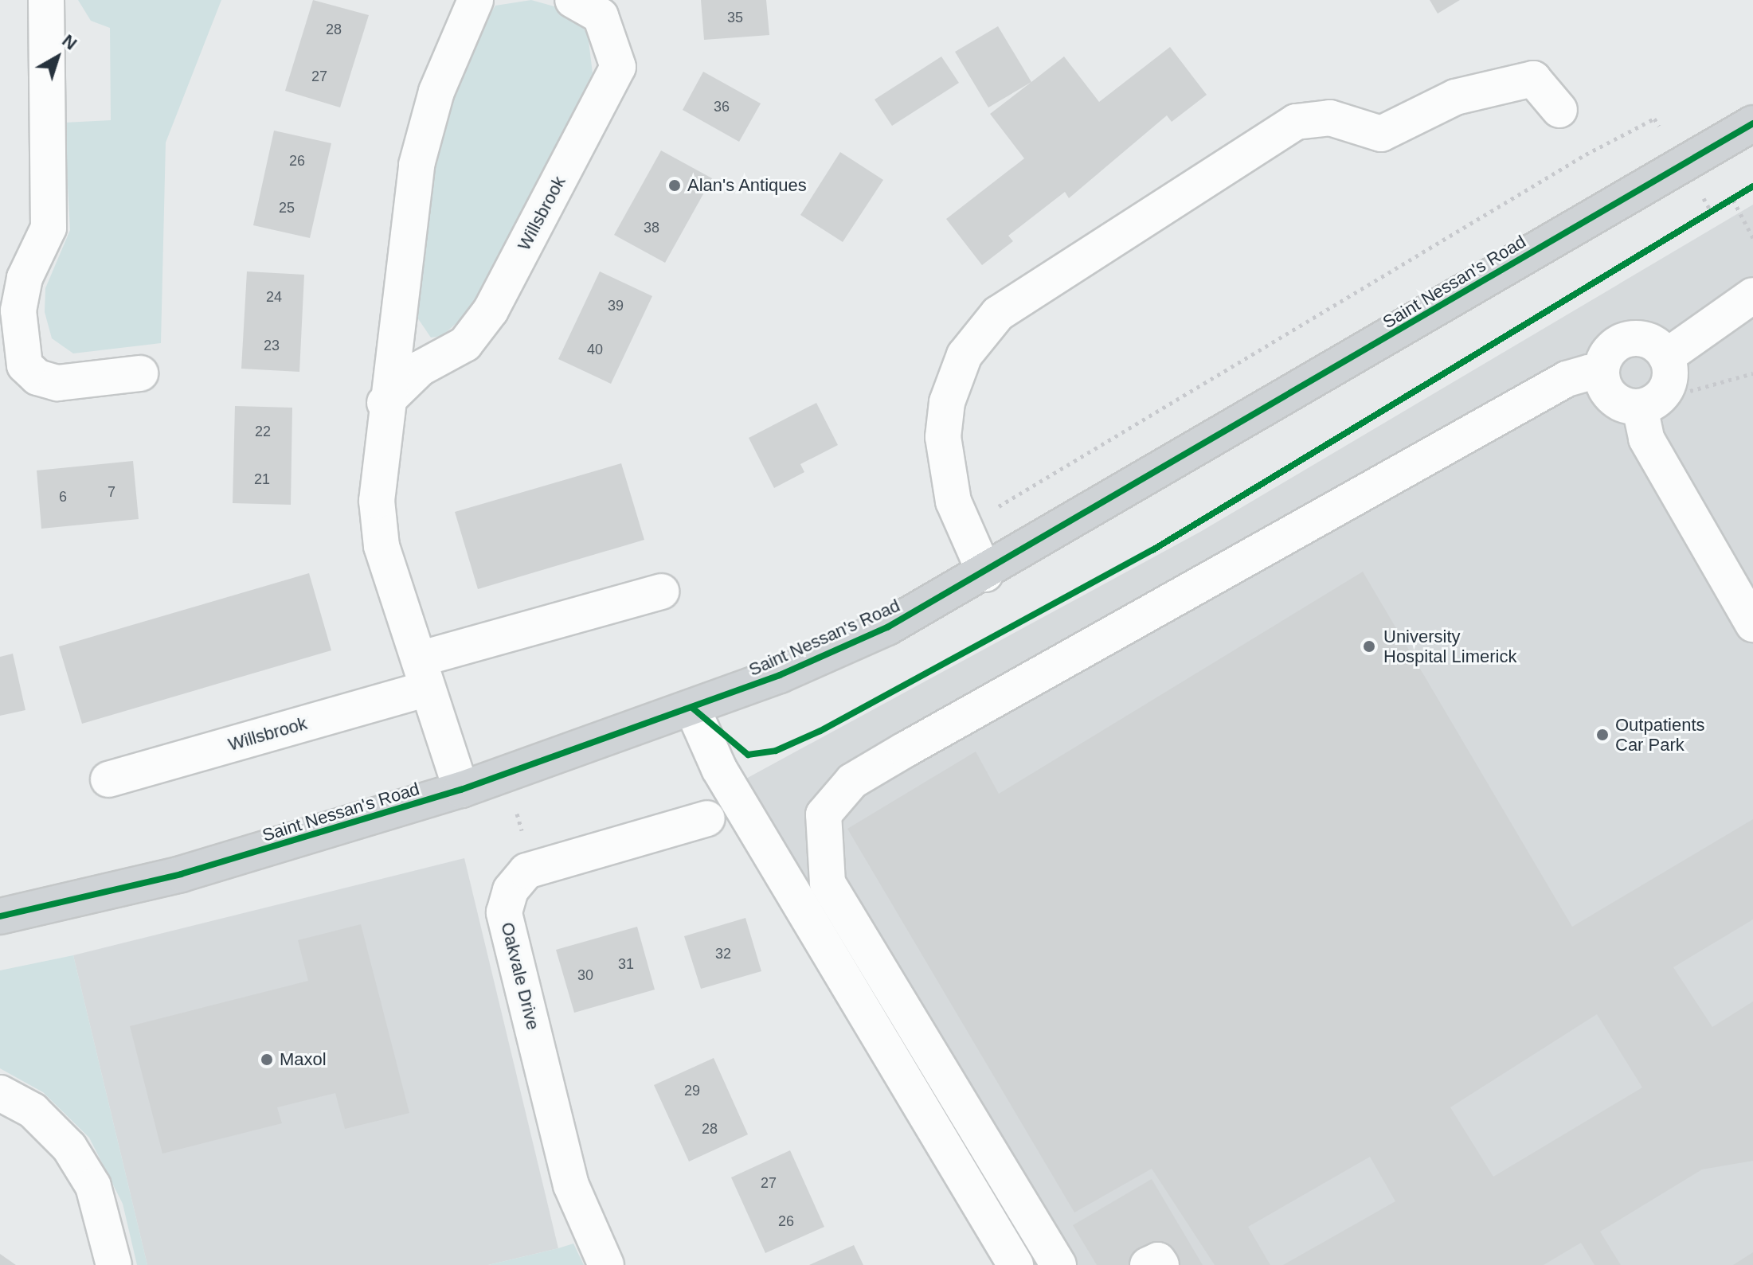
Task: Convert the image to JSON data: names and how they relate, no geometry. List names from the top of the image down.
{
  "streets": {
    "main road": ["Saint Nessan's Road"],
    "street": ["Willsbrook", "Oakvale Drive"]
  },
  "places": [
    "Alan's Antiques",
    "University Hospital Limerick",
    "Outpatients Car Park",
    "Maxol"
  ],
  "house_numbers": [
    "35",
    "28",
    "27",
    "36",
    "26",
    "25",
    "38",
    "24",
    "39",
    "23",
    "40",
    "22",
    "21",
    "7",
    "6",
    "32",
    "31",
    "30",
    "29",
    "28",
    "27",
    "26"
  ],
  "north": "top right"
}
